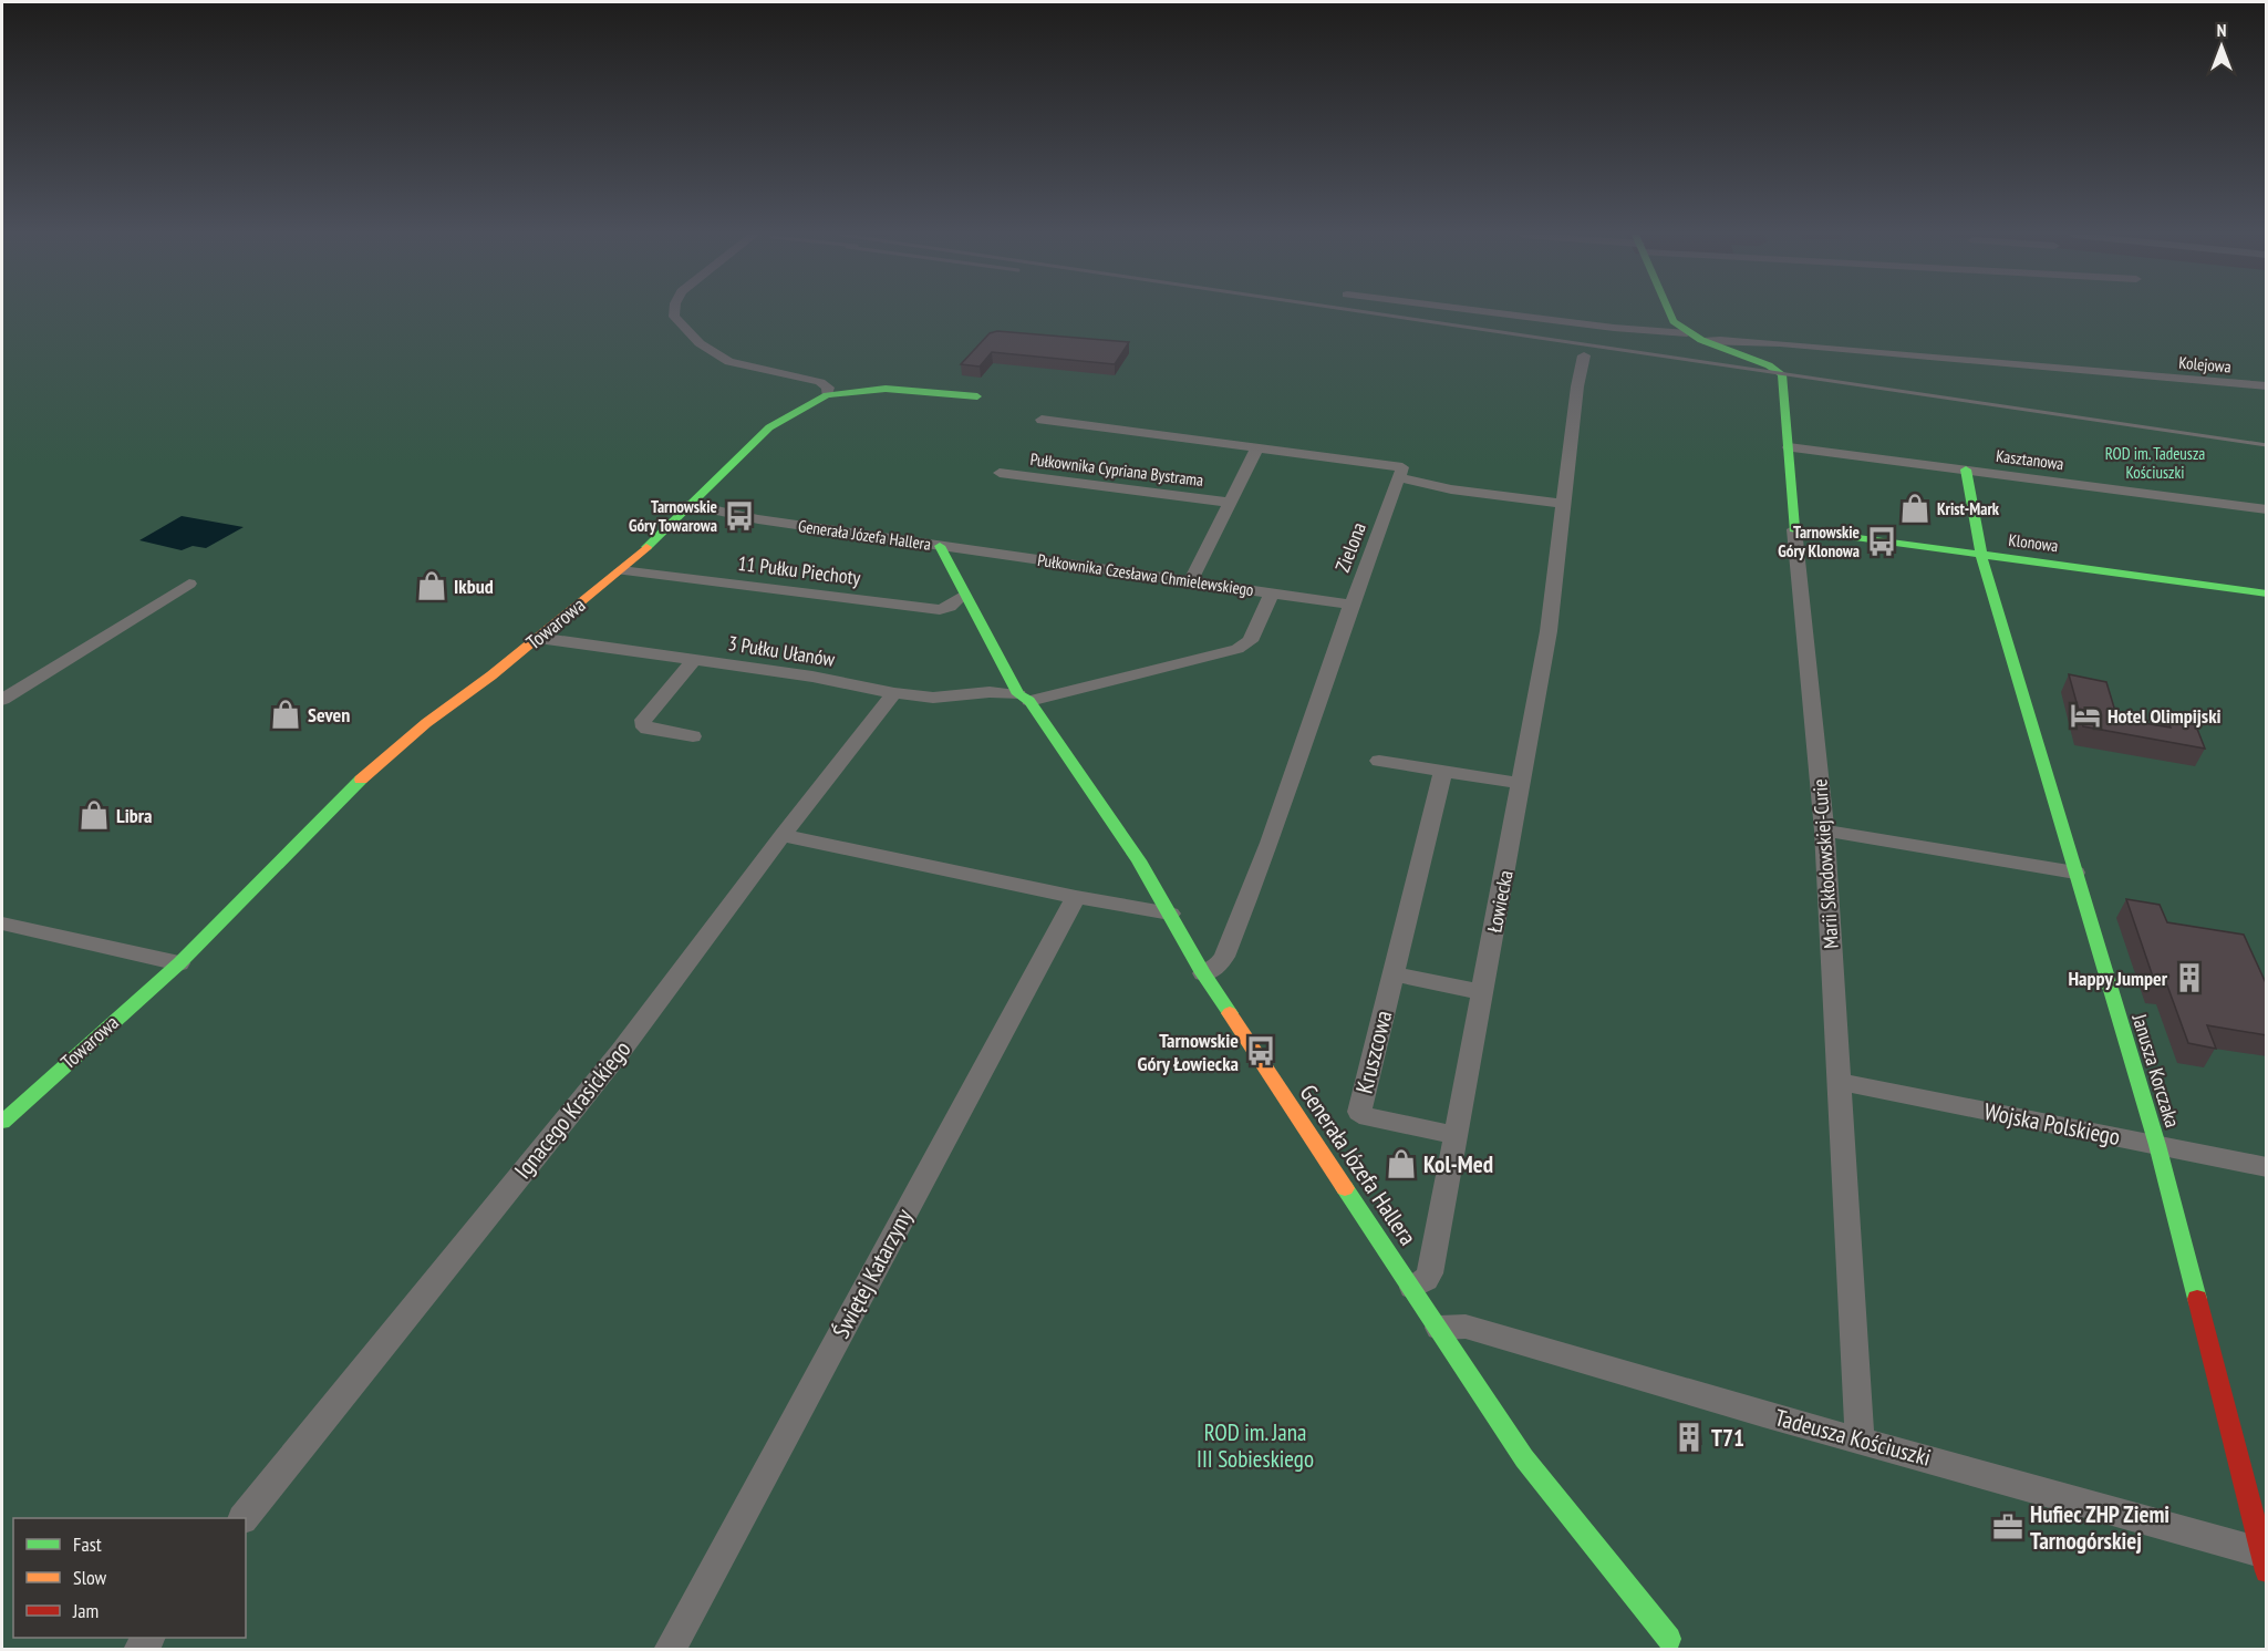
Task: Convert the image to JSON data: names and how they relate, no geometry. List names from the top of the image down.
{
  "streets": {
    "street": [
      "Kolejowa",
      "Kasztanowa",
      "Pułkownika Cypriana Bystrama",
      "Generała Józefa Hallera",
      "Klonowa",
      "Zielona",
      "11 Pułku Piechoty",
      "Pułkownika Czesława Chmielewskiego",
      "Towarowa",
      "3 Pułku Ułanów",
      "Marii Skłodowskiej-Curie",
      "Łowiecka",
      "Kruszcowa",
      "Janusza Korczaka",
      "Ignacego Krasickiego",
      "Wojska Polskiego",
      "Świętej Katarzyny",
      "Tadeusza Kościuszki"
    ]
  },
  "crossings": [
    ["Kolejowa", "Marii Skłodowskiej-Curie"],
    ["Kasztanowa", "Marii Skłodowskiej-Curie"],
    ["Kasztanowa", "Janusza Korczaka"],
    ["Generała Józefa Hallera", "Zielona"],
    ["Generała Józefa Hallera", "11 Pułku Piechoty"],
    ["Generała Józefa Hallera", "Pułkownika Czesława Chmielewskiego"],
    ["Generała Józefa Hallera", "Towarowa"],
    ["Generała Józefa Hallera", "3 Pułku Ułanów"],
    ["Generała Józefa Hallera", "Łowiecka"],
    ["Generała Józefa Hallera", "Tadeusza Kościuszki"],
    ["Klonowa", "Marii Skłodowskiej-Curie"],
    ["Klonowa", "Janusza Korczaka"],
    ["Zielona", "Pułkownika Czesława Chmielewskiego"],
    ["11 Pułku Piechoty", "Towarowa"],
    ["Towarowa", "3 Pułku Ułanów"],
    ["3 Pułku Ułanów", "Ignacego Krasickiego"],
    ["Marii Skłodowskiej-Curie", "Wojska Polskiego"],
    ["Marii Skłodowskiej-Curie", "Tadeusza Kościuszki"],
    ["Łowiecka", "Kruszcowa"],
    ["Janusza Korczaka", "Wojska Polskiego"],
    ["Janusza Korczaka", "Tadeusza Kościuszki"]
  ],
  "parks": ["ROD im. Tadeusza Kościuszki", "ROD im. Jana III Sobieskiego"],
  "places": {
    "shop": [
      "Krist-Mark",
      "Ikbud",
      "Seven",
      "Libra",
      "Kol-Med"
    ],
    "bus stop": ["Tarnowskie Góry Towarowa", "Tarnowskie Góry Klonowa", "Tarnowskie Góry Łowiecka"],
    "hotel": ["Hotel Olimpijski"],
    "building": ["Happy Jumper", "T71"],
    "office": ["Hufiec ZHP Ziemi Tarnogórskiej"]
  },
  "legend": ["Fast", "Slow", "Jam"],
  "north": "top"
}
